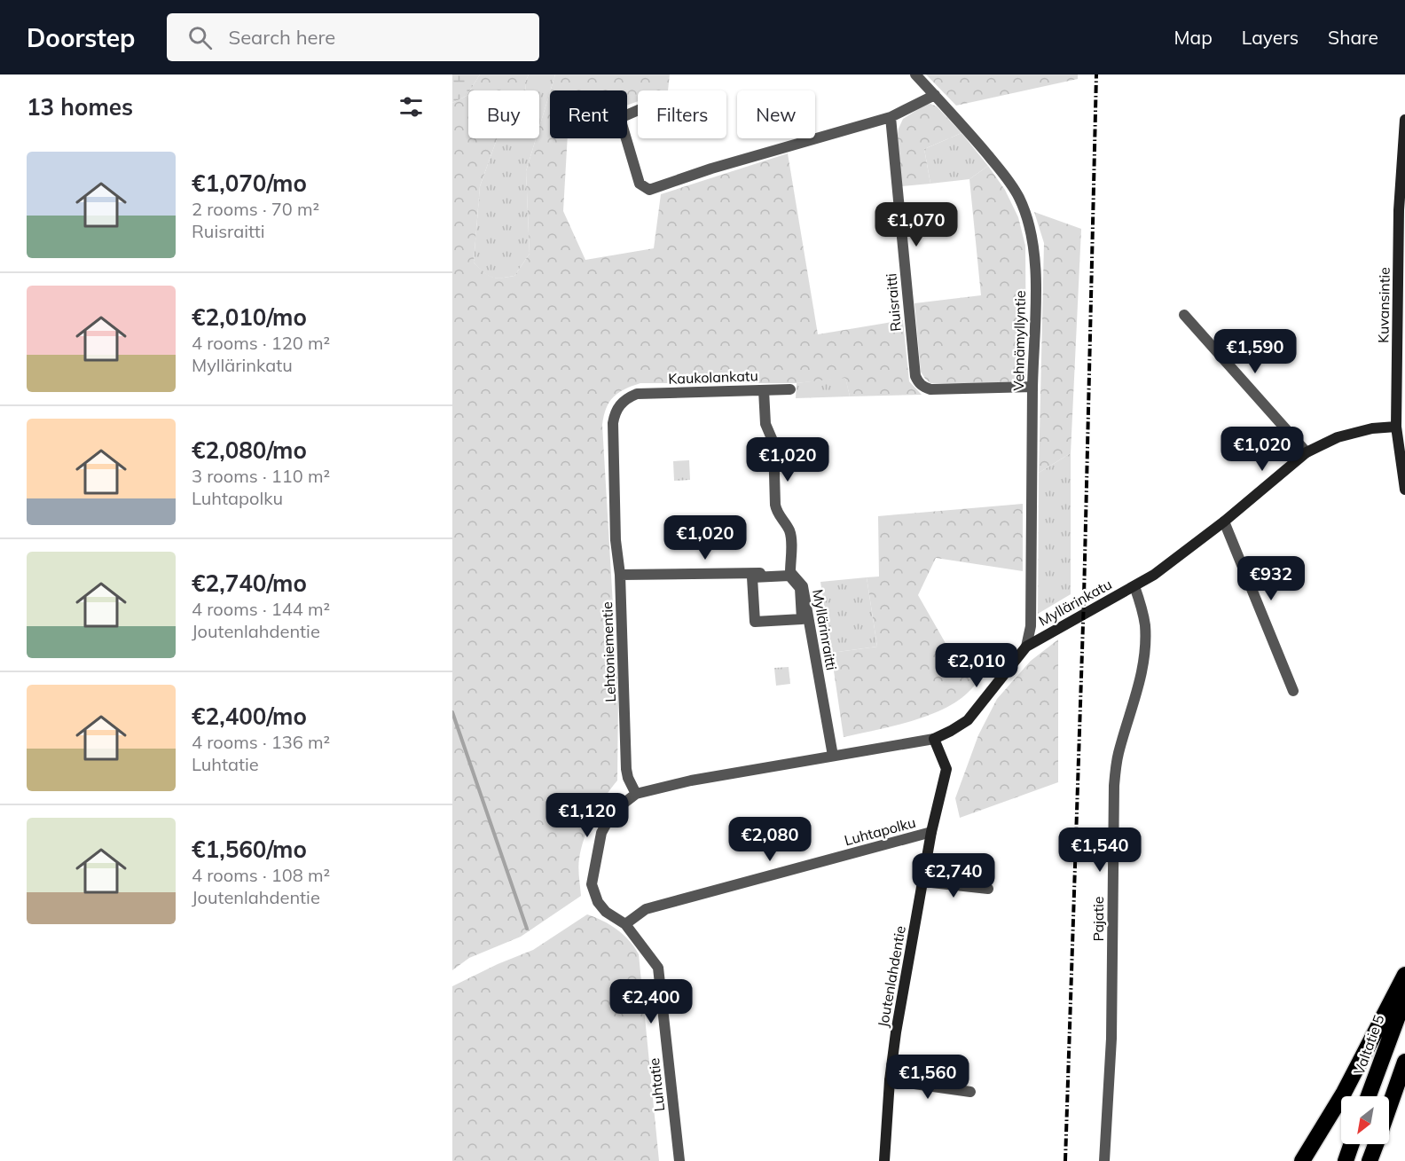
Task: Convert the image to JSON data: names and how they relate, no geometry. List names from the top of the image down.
{
  "streets": {
    "highway": ["Valtatie 5"],
    "street": [
      "Ruisraitti",
      "Kuvansintie",
      "Vehnämyllyntie",
      "Kaukolankatu",
      "Myllärinkatu",
      "Myllärinraitti",
      "Lehtoniementie",
      "Luhtapolku",
      "Pajatie",
      "Joutenlahdentie",
      "Luhtatie"
    ]
  },
  "crossings": [
    ["Ruisraitti", "Vehnämyllyntie"],
    ["Kuvansintie", "Myllärinkatu"],
    ["Vehnämyllyntie", "Myllärinkatu"],
    ["Kaukolankatu", "Lehtoniementie"],
    ["Myllärinkatu", "Myllärinraitti"],
    ["Myllärinkatu", "Lehtoniementie"],
    ["Myllärinkatu", "Pajatie"],
    ["Myllärinkatu", "Joutenlahdentie"],
    ["Myllärinkatu", "Luhtatie"],
    ["Lehtoniementie", "Luhtatie"],
    ["Luhtapolku", "Joutenlahdentie"],
    ["Luhtapolku", "Luhtatie"]
  ],
  "north": "bottom left",
  "page": {
    "header": "Doorstep",
    "search": "Search here",
    "nav": ["Map", "Layers", "Share"],
    "heading": "13 homes",
    "chip": [
      "Buy",
      "Rent",
      "Filters",
      "New"
    ],
    "list": [
      {
        "name": "€1,070/mo",
        "note": "2 rooms · 70 m² · Ruisraitti"
      },
      {
        "name": "€2,010/mo",
        "note": "4 rooms · 120 m² · Myllärinkatu"
      },
      {
        "name": "€2,080/mo",
        "note": "3 rooms · 110 m² · Luhtapolku"
      },
      {
        "name": "€2,740/mo",
        "note": "4 rooms · 144 m² · Joutenlahdentie"
      },
      {
        "name": "€2,400/mo",
        "note": "4 rooms · 136 m² · Luhtatie"
      },
      {
        "name": "€1,560/mo",
        "note": "4 rooms · 108 m² · Joutenlahdentie"
      }
    ],
    "price": [
      "€1,070",
      "€1,590",
      "€1,020",
      "€1,020",
      "€1,020",
      "€932",
      "€2,010",
      "€1,120",
      "€2,080",
      "€1,540",
      "€2,740",
      "€2,400",
      "€1,560"
    ]
  }
}
